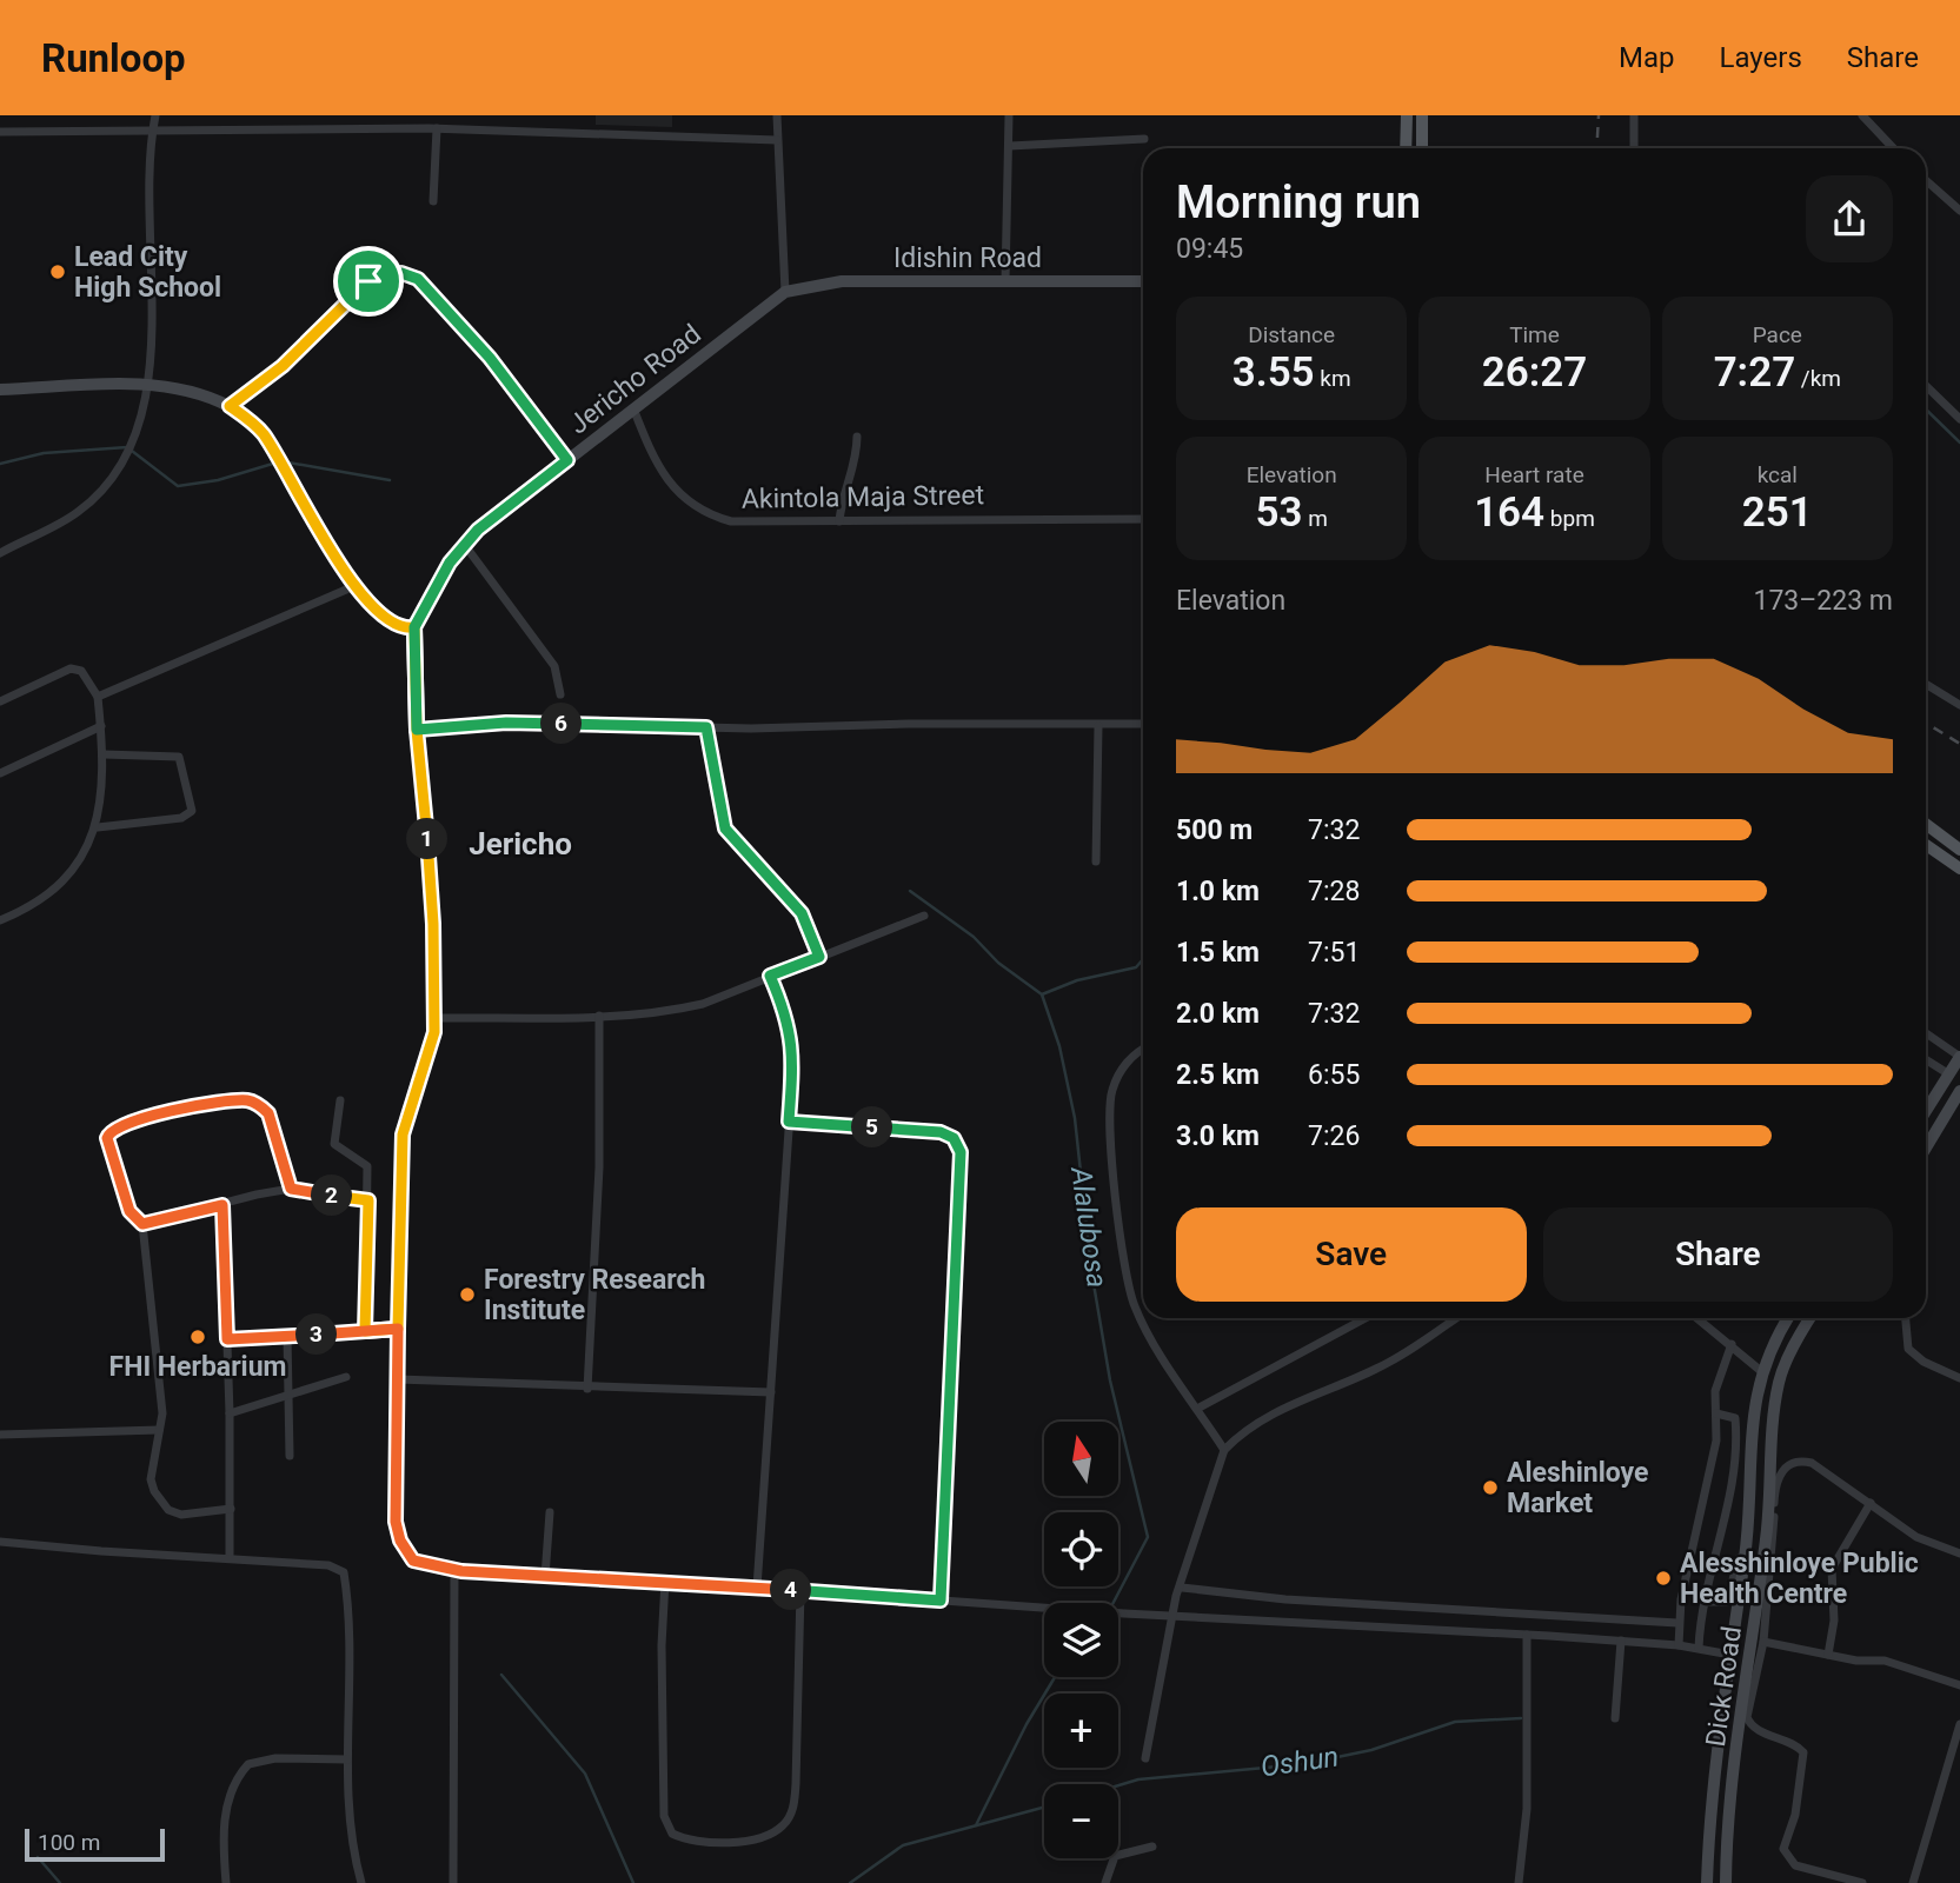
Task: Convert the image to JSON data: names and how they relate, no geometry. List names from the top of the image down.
{
  "streets": {
    "street": [
      "Idishin Road",
      "Jericho Road",
      "Akintola Maja Street",
      "Dick Road"
    ]
  },
  "crossings": [
    ["Idishin Road", "Jericho Road"],
    ["Jericho Road", "Akintola Maja Street"]
  ],
  "districts": ["Jericho"],
  "water": ["Alalubosa", "Oshun"],
  "places": [
    "Lead City High School",
    "Forestry Research Institute",
    "FHI Herbarium",
    "Aleshinloye Market",
    "Alesshinloye Public Health Centre"
  ],
  "scale_bar": "100 m",
  "north": "top",
  "page": {
    "header": "Runloop",
    "nav": ["Map", "Layers", "Share"],
    "heading": ["Morning run", "09:45"],
    "stats": [
      ["Distance", "3.55 km"],
      ["Time", "26:27"],
      ["Pace", "7:27 /km"],
      ["Elevation", "53 m"],
      ["Heart rate", "164 bpm"],
      ["kcal", "251"]
    ],
    "chart": ["Elevation", "173–223 m"],
    "pins": [
      "6",
      "1",
      "5",
      "2",
      "3",
      "4"
    ],
    "list": [
      {
        "name": "500 m",
        "note": "7:32"
      },
      {
        "name": "1.0 km",
        "note": "7:28"
      },
      {
        "name": "1.5 km",
        "note": "7:51"
      },
      {
        "name": "2.0 km",
        "note": "7:32"
      },
      {
        "name": "2.5 km",
        "note": "6:55"
      },
      {
        "name": "3.0 km",
        "note": "7:26"
      }
    ],
    "buttons": ["Save", "Share"],
    "map_buttons": ["+", "−"],
    "scale": "100 m"
  }
}
